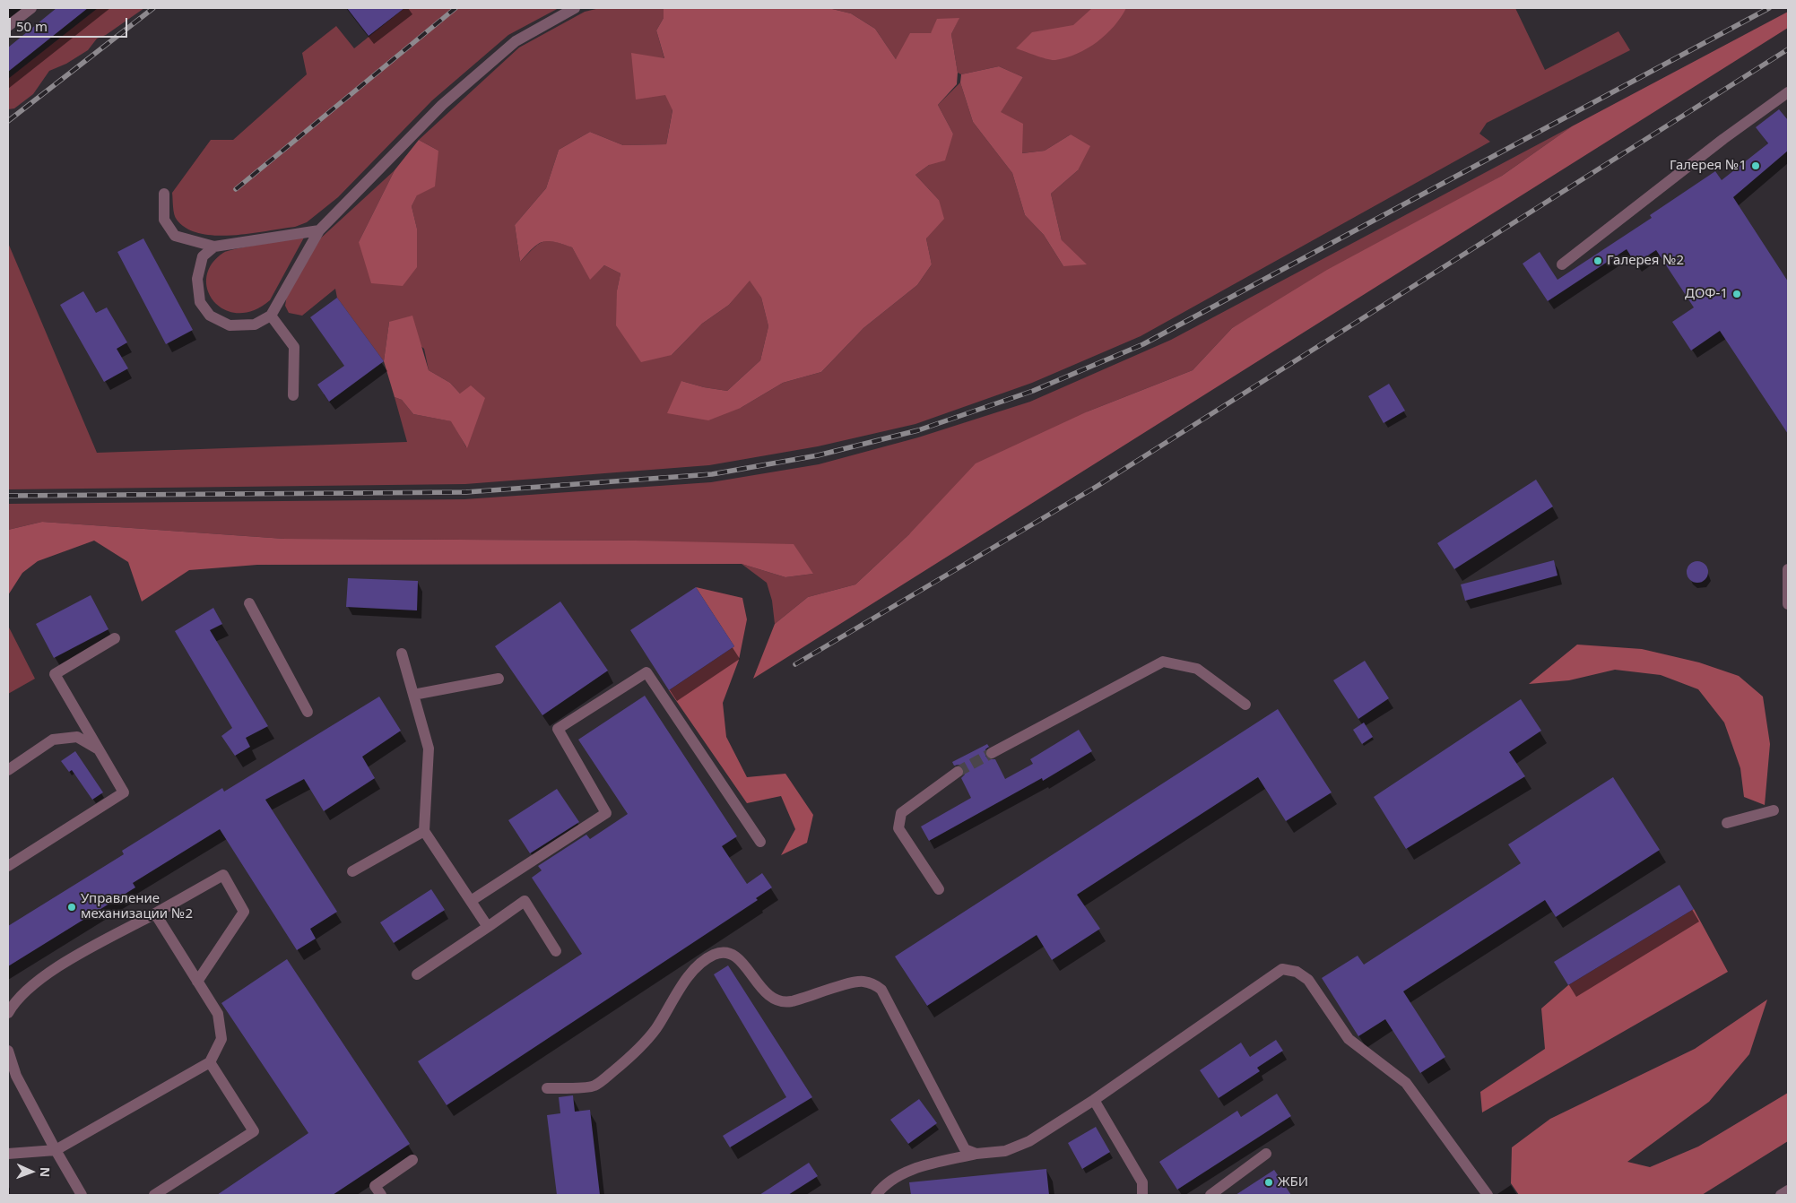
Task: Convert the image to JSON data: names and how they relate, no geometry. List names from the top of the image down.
{
  "places": [
    "Галерея №1",
    "Галерея №2",
    "ДОФ-1",
    "Управление механизации №2",
    "ЖБИ"
  ],
  "scale_bar": "50 m",
  "north": "right"
}
